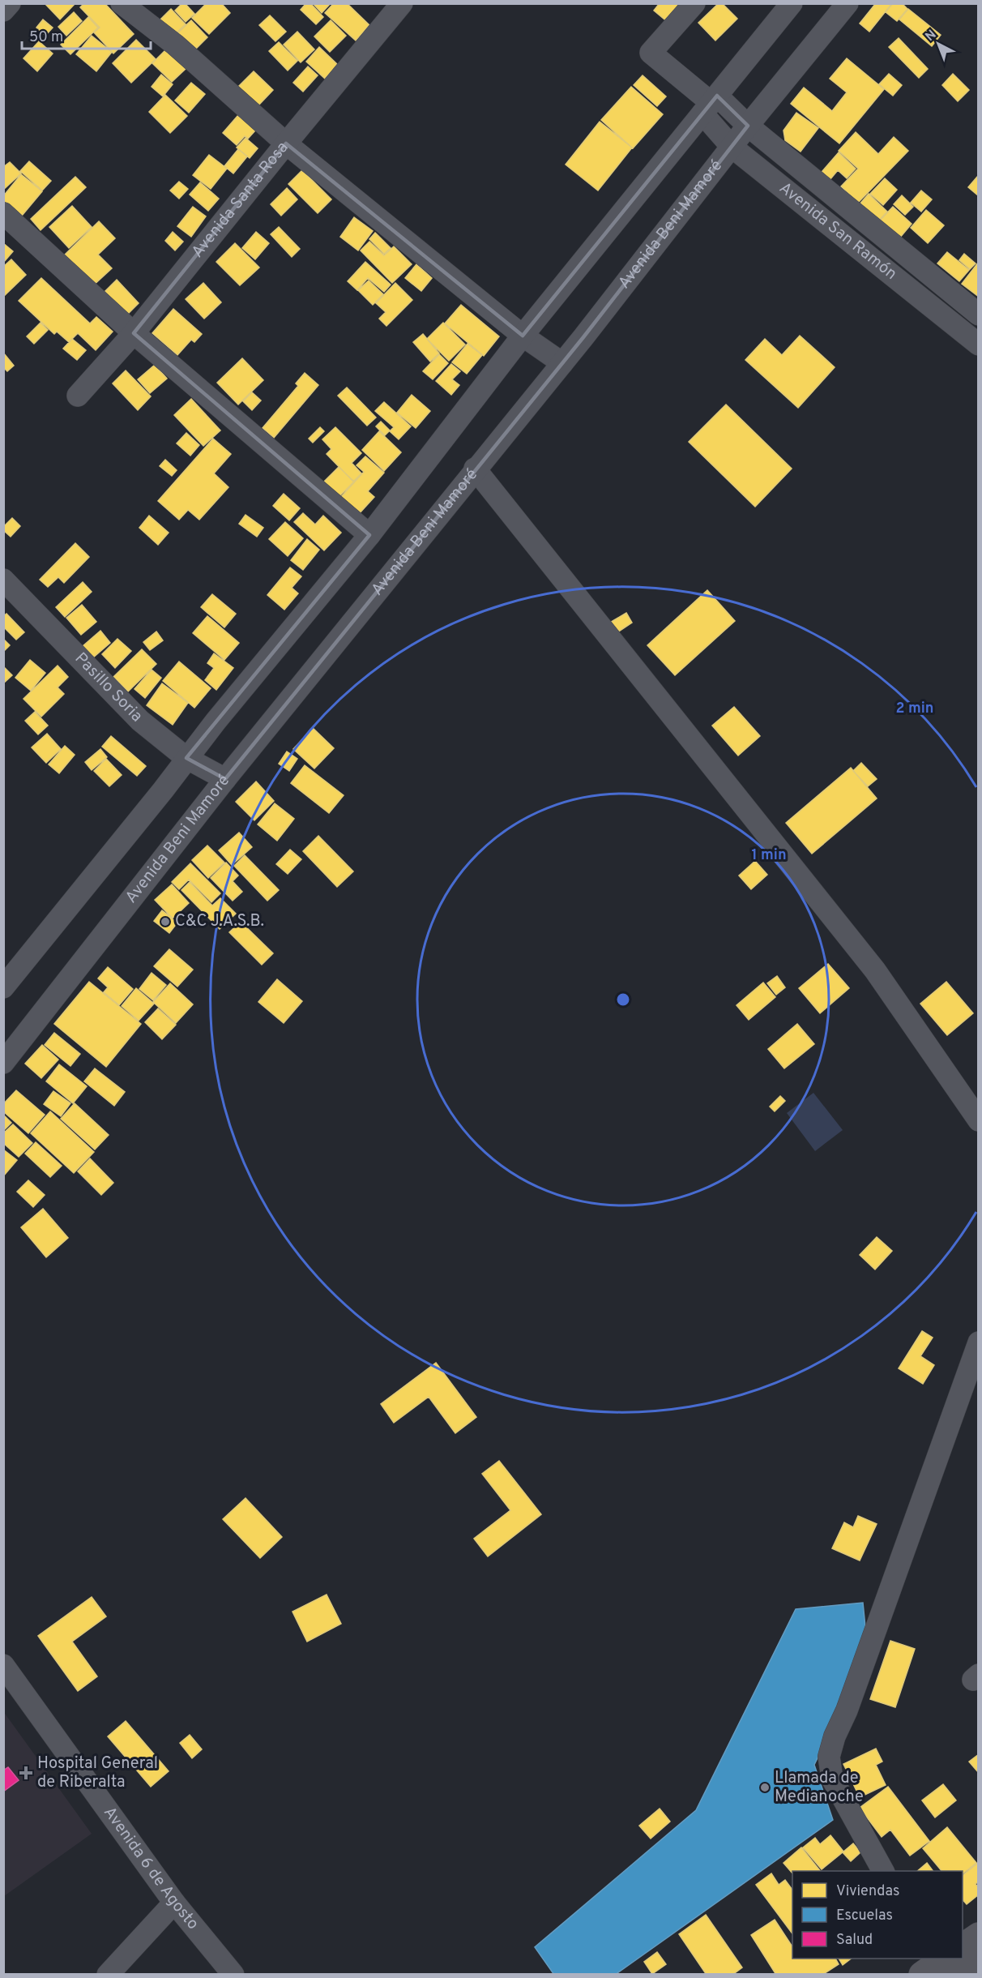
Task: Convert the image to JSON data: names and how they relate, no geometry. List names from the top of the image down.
{
  "streets": {
    "street": [
      "Avenida Santa Rosa",
      "Avenida Beni Mamoré",
      "Avenida San Ramón",
      "Pasillo Soria",
      "Avenida 6 de Agosto"
    ]
  },
  "crossings": [
    ["Avenida Beni Mamoré", "Avenida San Ramón"],
    ["Avenida Beni Mamoré", "Pasillo Soria"]
  ],
  "places": {
    "other": ["C&C J.A.S.B.", "Llamada de Medianoche"],
    "health": ["Hospital General de Riberalta"]
  },
  "legend": ["Viviendas", "Escuelas", "Salud"],
  "scale_bar": "50 m",
  "north": "top left",
  "rings": ["2 min", "1 min"]
}
